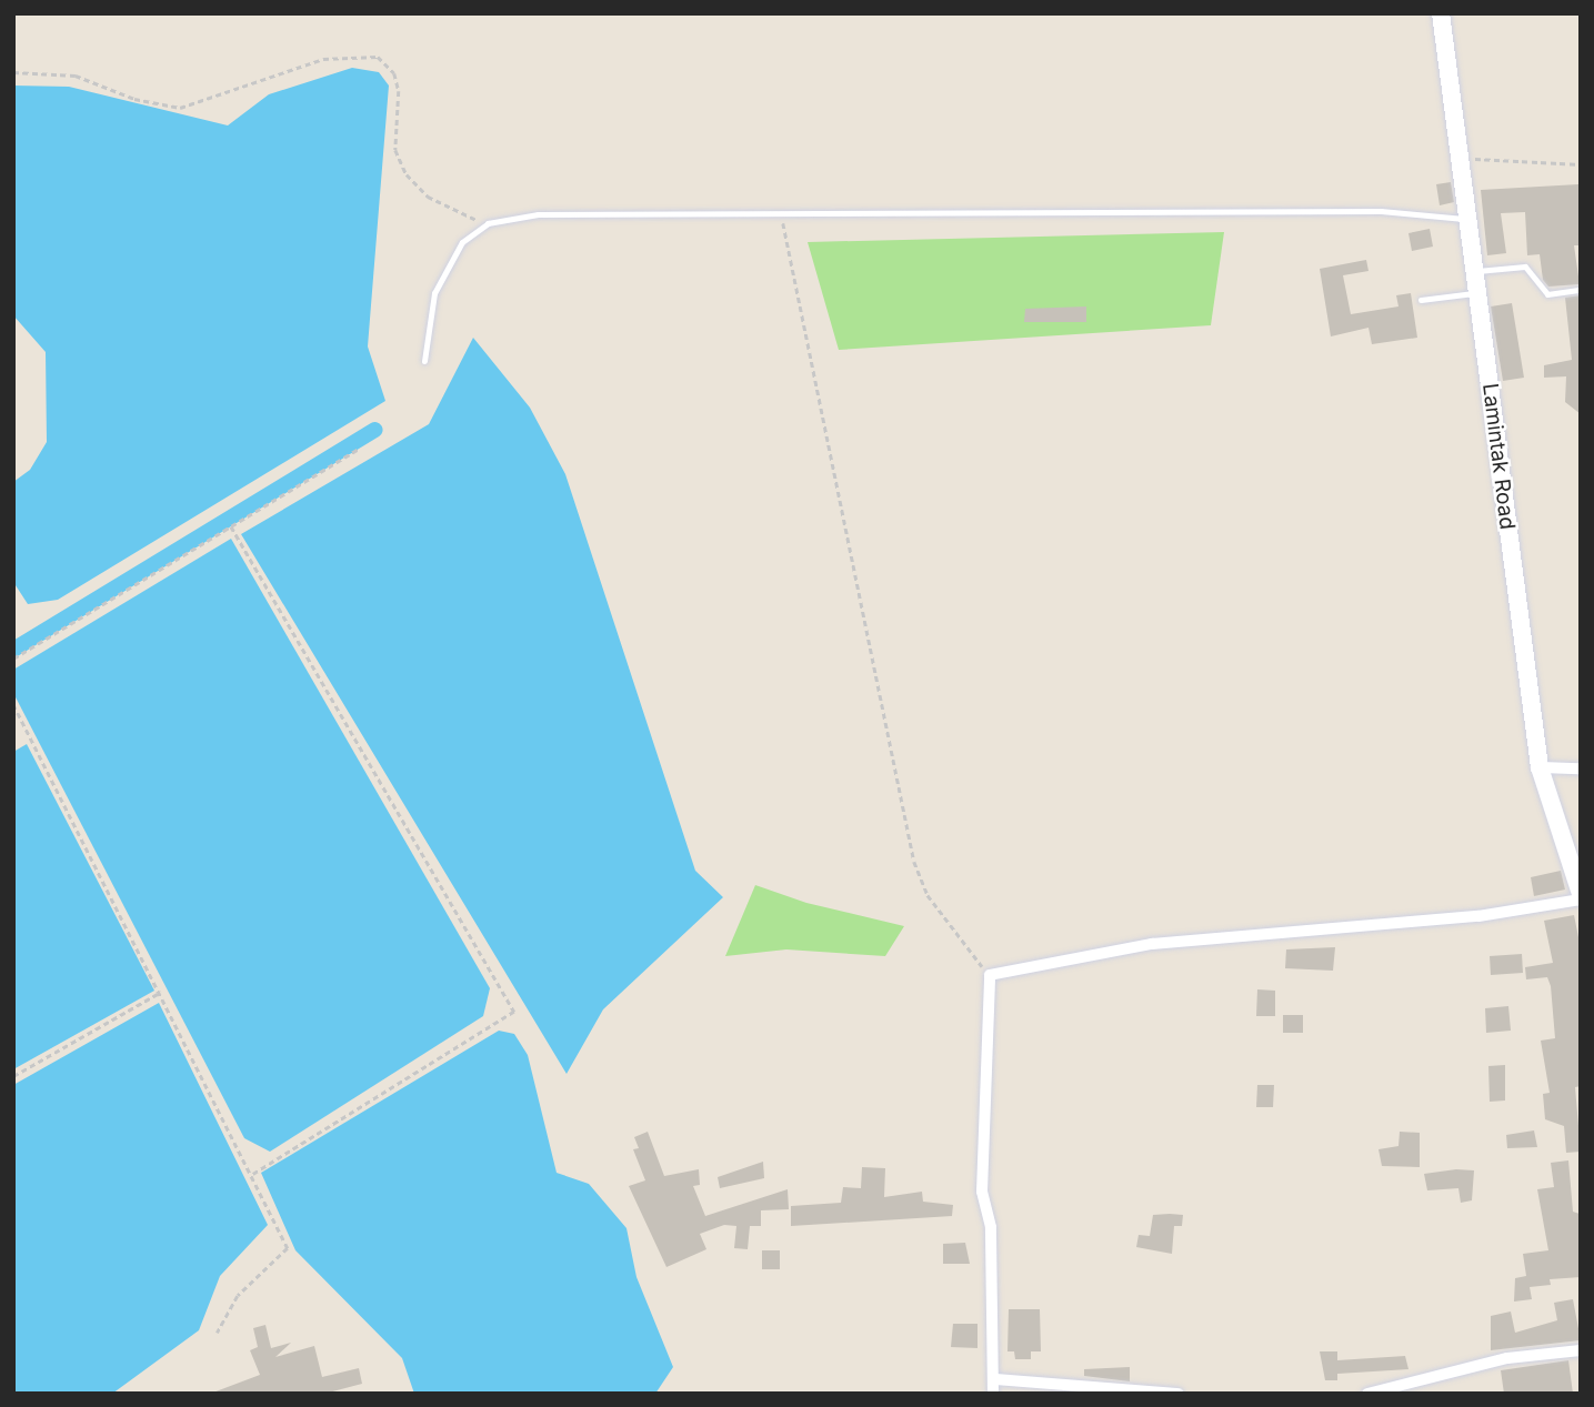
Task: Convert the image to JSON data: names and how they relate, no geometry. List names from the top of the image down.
{
  "streets": {
    "main road": ["Lamintak Road"]
  }
}
